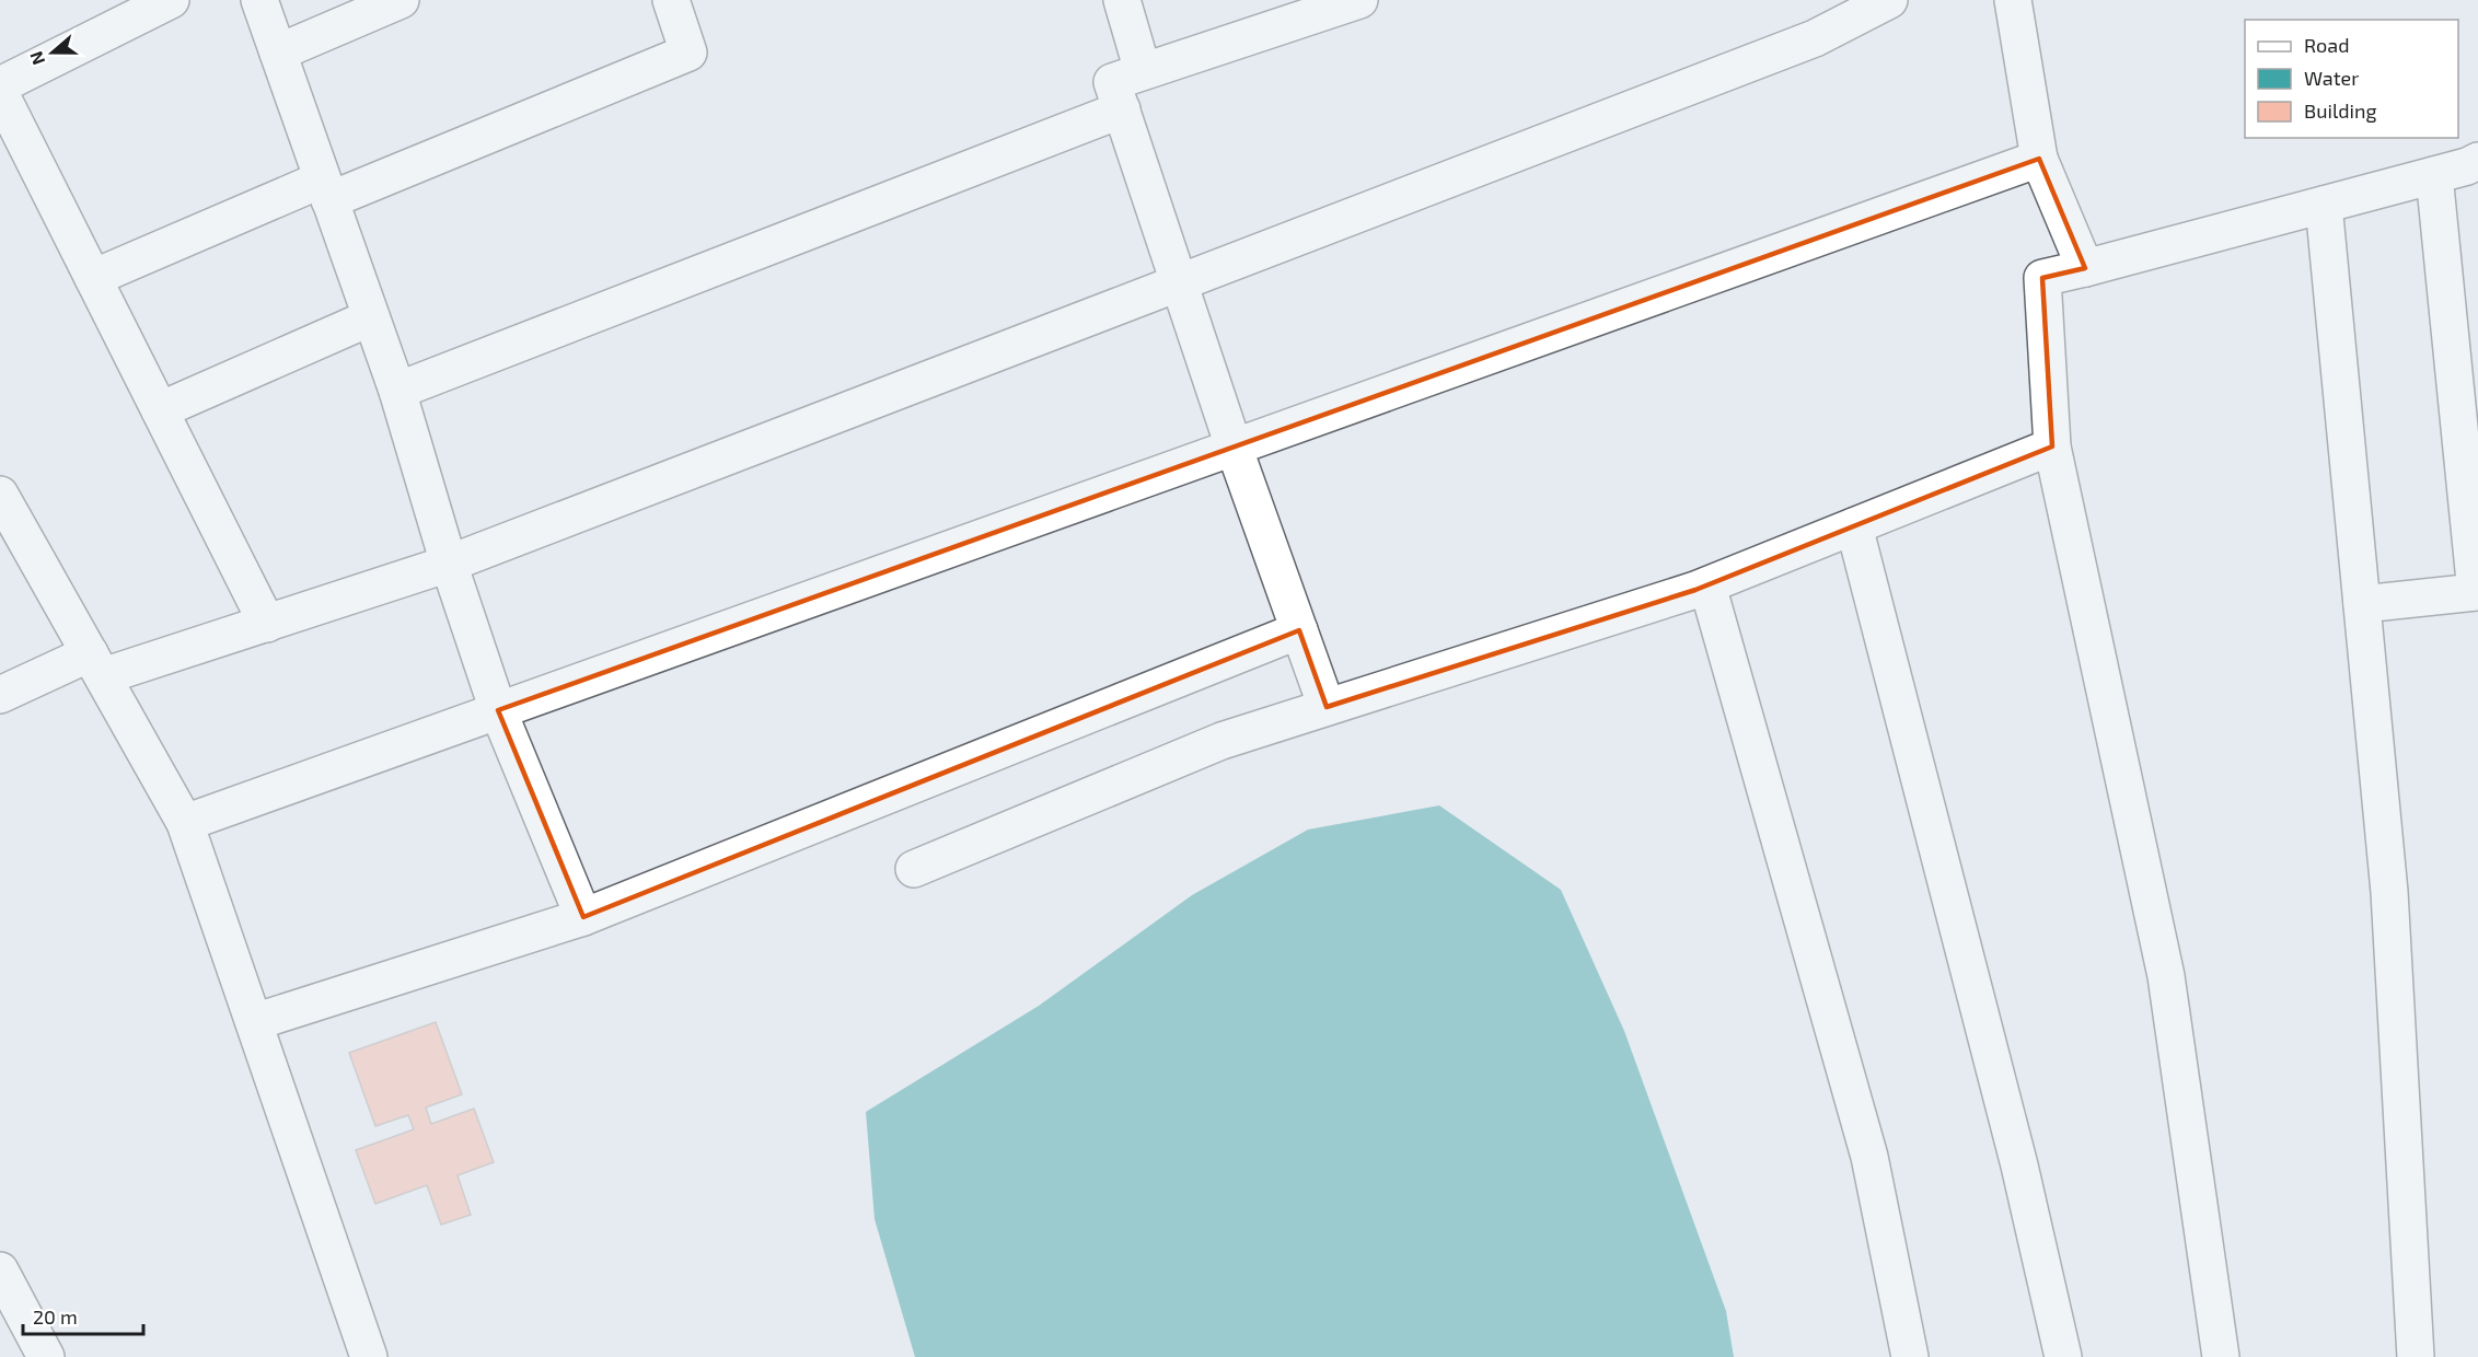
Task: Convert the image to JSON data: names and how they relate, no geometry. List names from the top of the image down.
{
  "legend": ["Road", "Water", "Building"],
  "scale_bar": "20 m",
  "north": "left"
}
